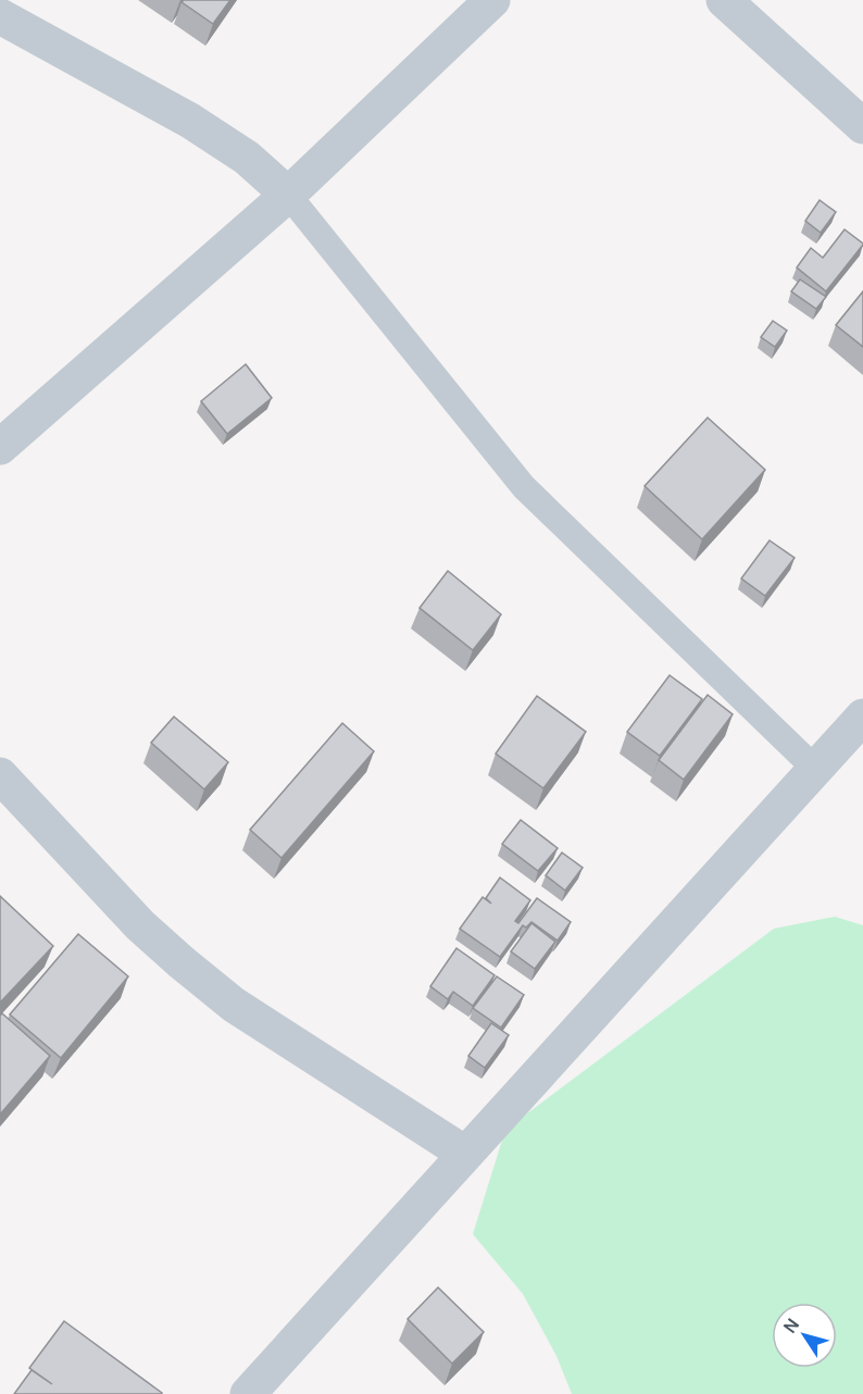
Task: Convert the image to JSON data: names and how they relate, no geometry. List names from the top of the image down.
{
  "north": "top left"
}
